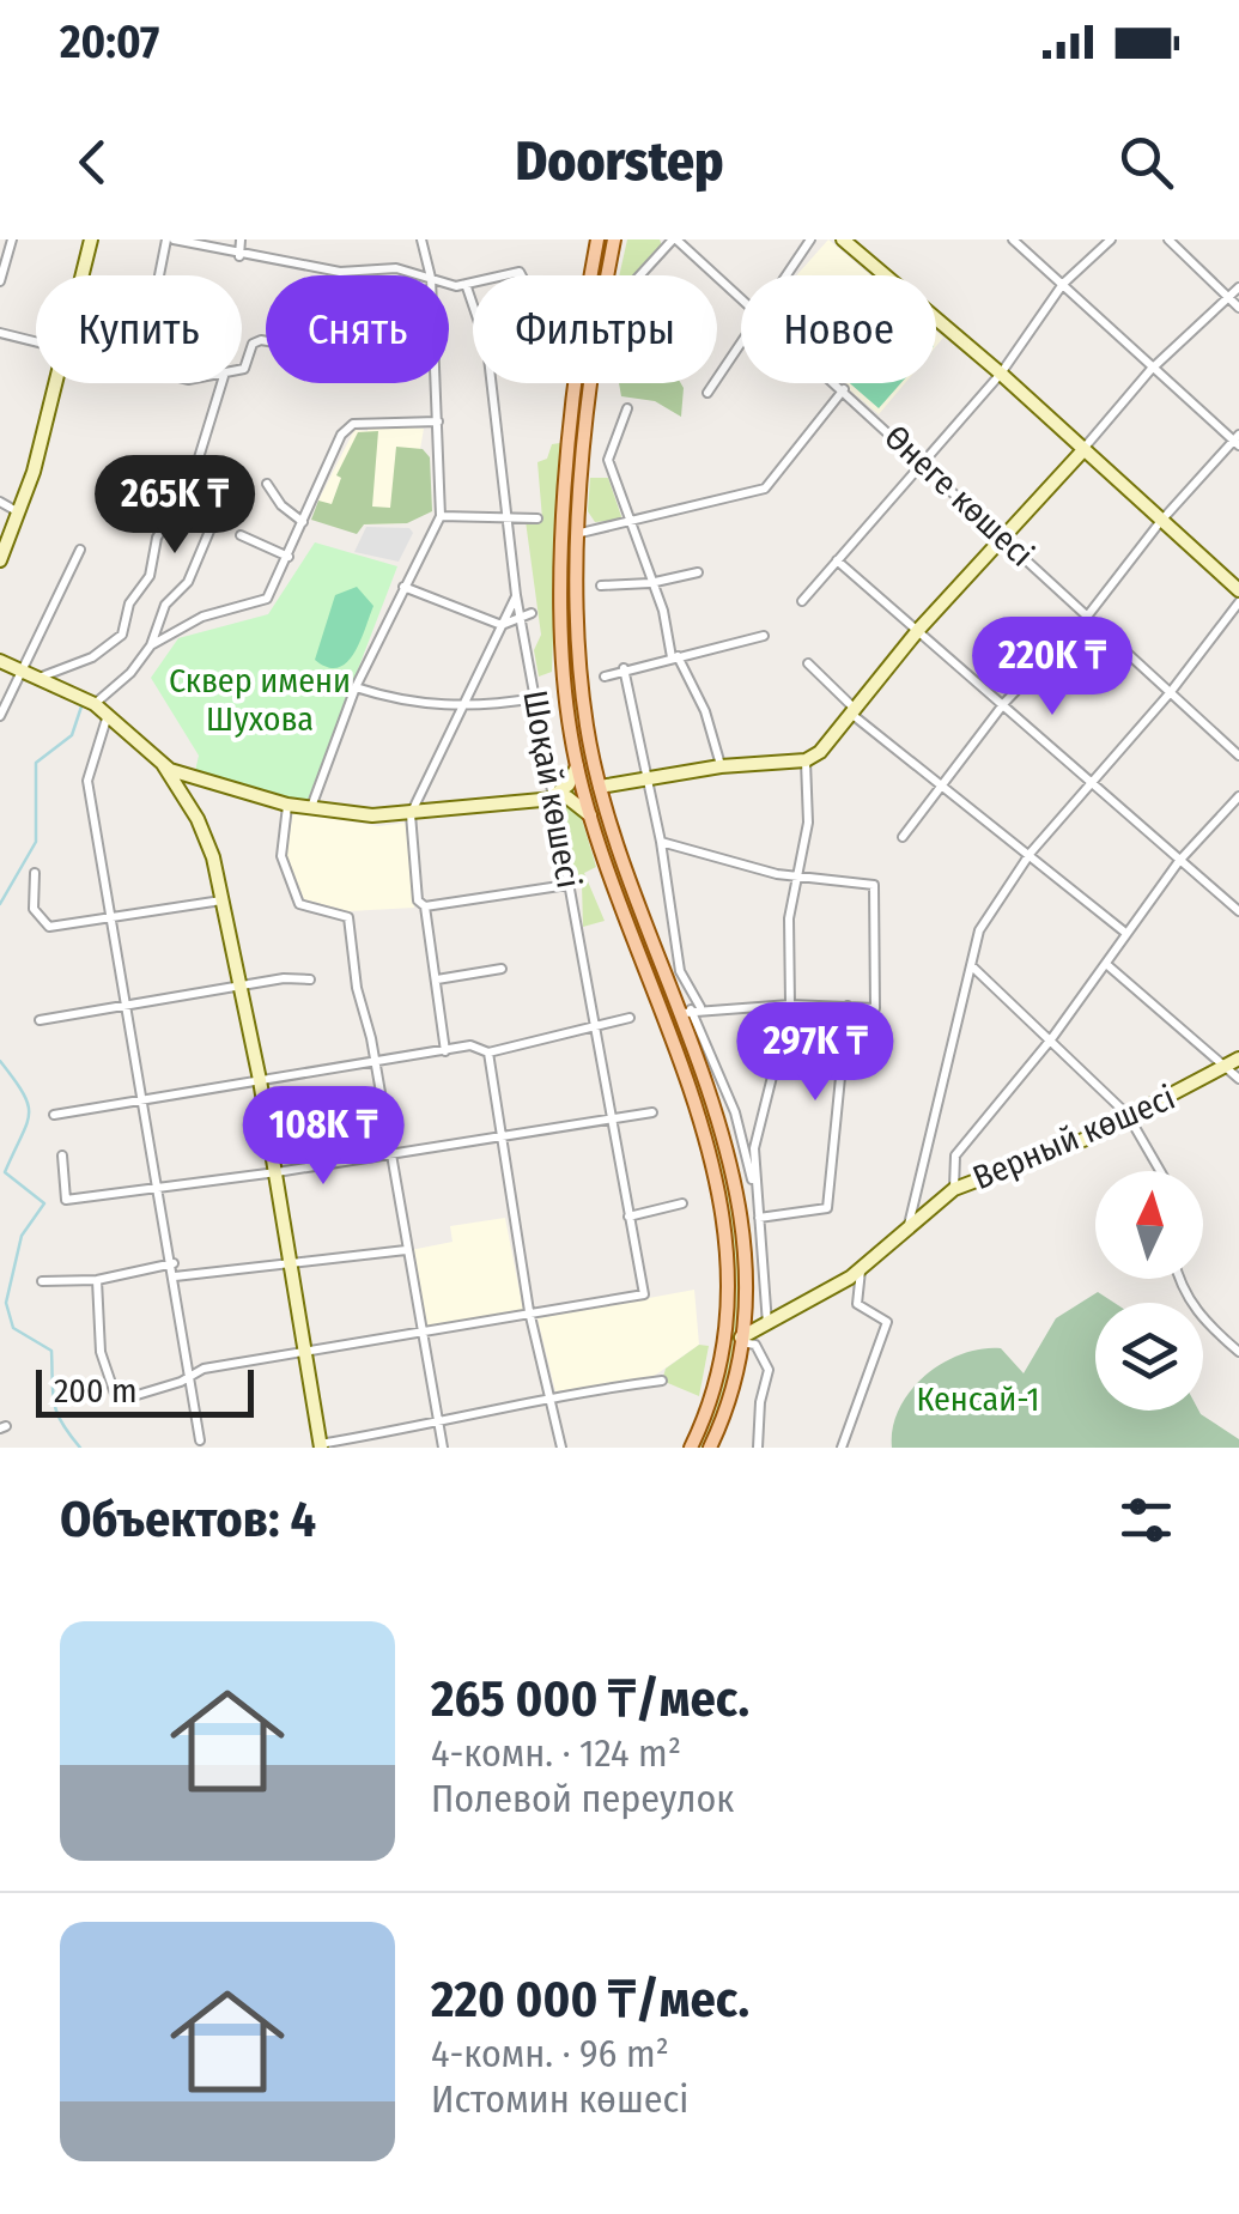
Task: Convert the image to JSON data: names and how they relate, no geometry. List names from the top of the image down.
{
  "streets": {
    "street": ["Өнеге көшесі", "Шоқай көшесі", "Верный көшесі"]
  },
  "parks": ["Сквер имени Шухова", "Кенсай-1"],
  "scale_bar": "200 m",
  "north": "top",
  "page": {
    "status": "20:07",
    "header": "Doorstep",
    "chip": [
      "Купить",
      "Снять",
      "Фильтры",
      "Новое"
    ],
    "price": [
      "265K ₸",
      "220K ₸",
      "297K ₸",
      "108K ₸"
    ],
    "scale": "200 m",
    "heading": "Объектов: 4",
    "list": [
      {
        "name": "265 000 ₸/мес.",
        "note": "4-комн. · 124 m² · Полевой переулок"
      },
      {
        "name": "220 000 ₸/мес.",
        "note": "4-комн. · 96 m² · Истомин көшесі"
      }
    ]
  }
}
